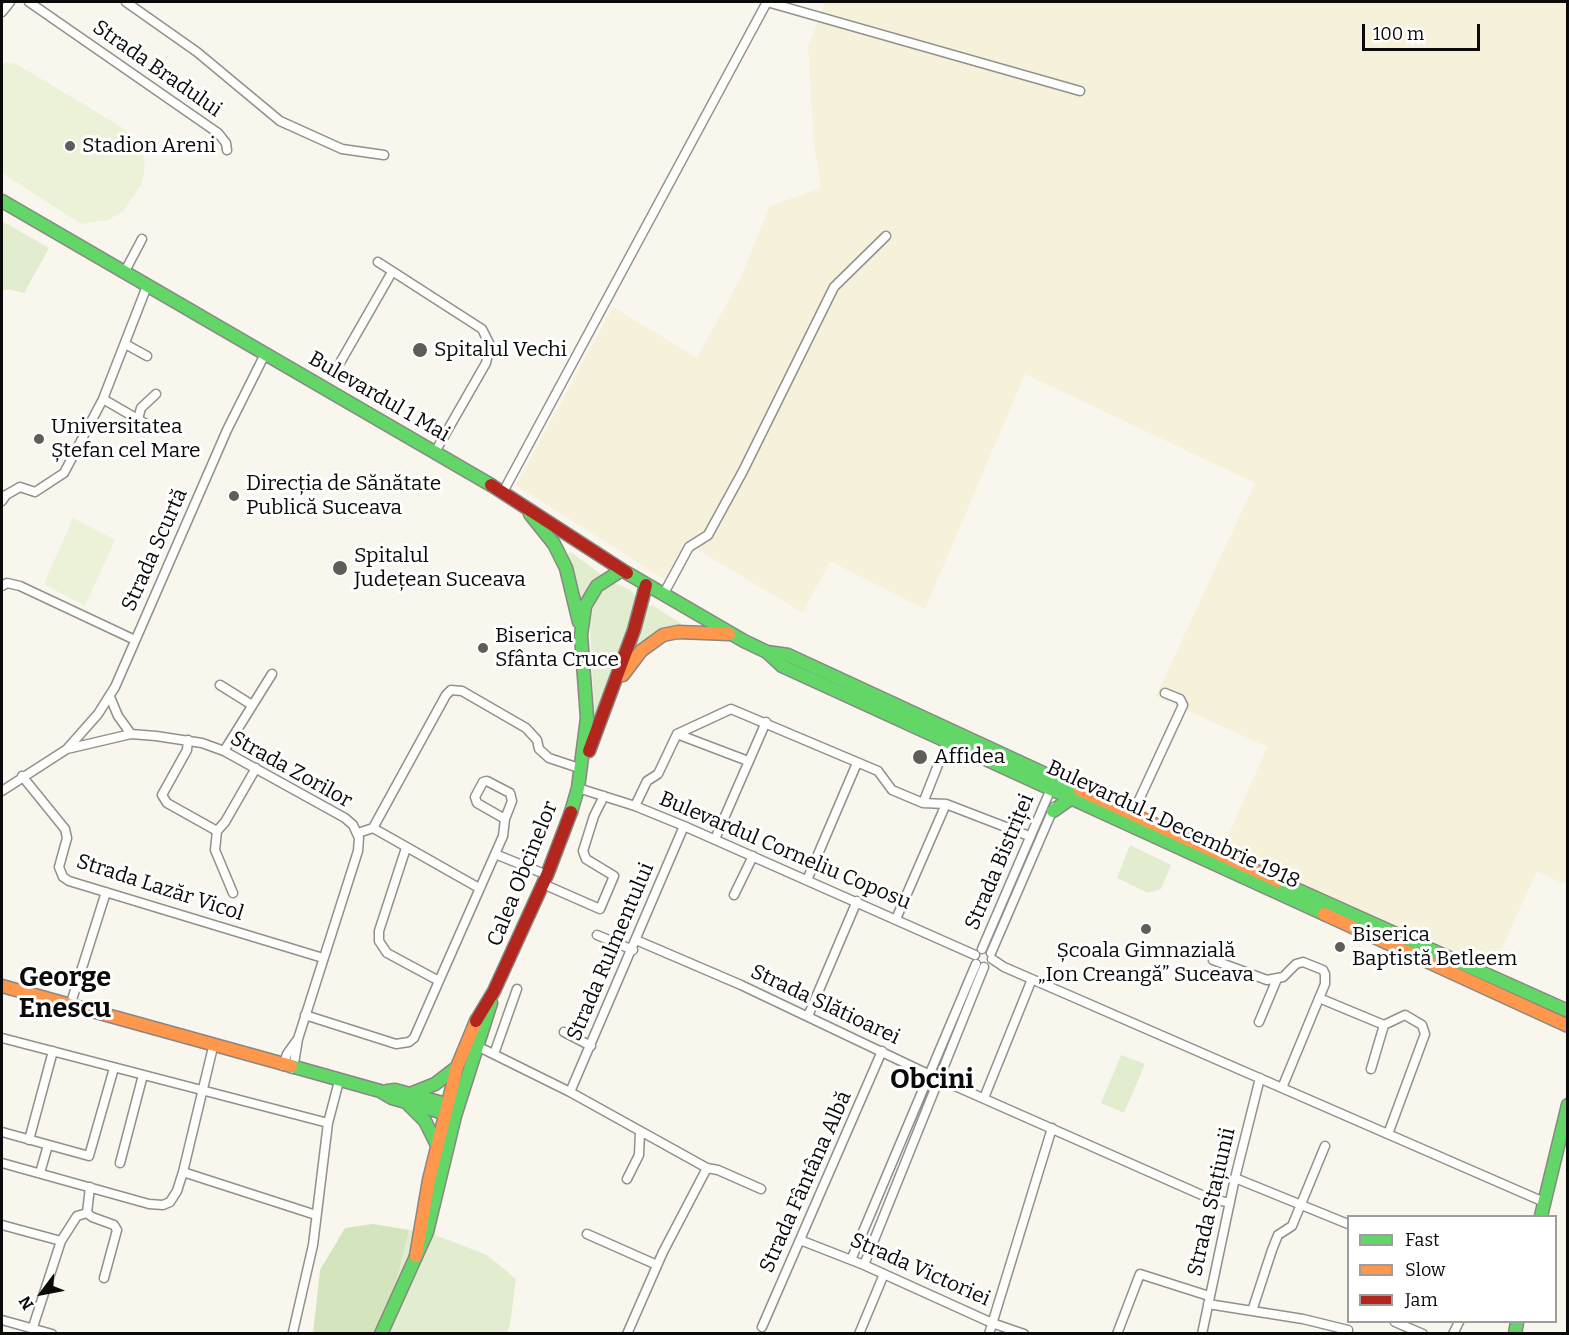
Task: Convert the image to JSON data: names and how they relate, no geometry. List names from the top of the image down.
{
  "streets": {
    "main road": ["Bulevardul 1 Mai", "Bulevardul 1 Decembrie 1918", "Calea Obcinelor"],
    "street": [
      "Strada Bradului",
      "Strada Scurtă",
      "Strada Zorilor",
      "Bulevardul Corneliu Coposu",
      "Strada Bistriței",
      "Strada Lazăr Vicol",
      "Strada Rulmentului",
      "Strada Slătioarei",
      "Strada Fântâna Albă",
      "Strada Stațiunii",
      "Strada Victoriei"
    ]
  },
  "crossings": [
    ["Bulevardul 1 Mai", "Strada Scurtă"],
    ["Bulevardul 1 Mai", "Bulevardul 1 Decembrie 1918"],
    ["Bulevardul 1 Mai", "Calea Obcinelor"],
    ["Strada Scurtă", "Strada Zorilor"],
    ["Strada Zorilor", "Strada Lazăr Vicol"],
    ["Bulevardul 1 Decembrie 1918", "Strada Bistriței"],
    ["Bulevardul Corneliu Coposu", "Strada Bistriței"],
    ["Bulevardul Corneliu Coposu", "Calea Obcinelor"],
    ["Bulevardul Corneliu Coposu", "Strada Rulmentului"],
    ["Bulevardul Corneliu Coposu", "Strada Stațiunii"],
    ["Strada Bistriței", "Strada Slătioarei"],
    ["Strada Bistriței", "Strada Victoriei"],
    ["Strada Rulmentului", "Strada Slătioarei"],
    ["Strada Slătioarei", "Strada Fântâna Albă"],
    ["Strada Slătioarei", "Strada Stațiunii"],
    ["Strada Fântâna Albă", "Strada Victoriei"]
  ],
  "districts": ["George Enescu", "Obcini"],
  "places": [
    "Stadion Areni",
    "Spitalul Vechi",
    "Universitatea Ștefan cel Mare",
    "Direcția de Sănătate Publică Suceava",
    "Spitalul Județean Suceava",
    "Biserica Sfânta Cruce",
    "Affidea",
    "Școala Gimnazială „Ion Creangă” Suceava",
    "Biserica Baptistă Betleem"
  ],
  "legend": ["Fast", "Slow", "Jam"],
  "scale_bar": "100 m",
  "north": "bottom left"
}
